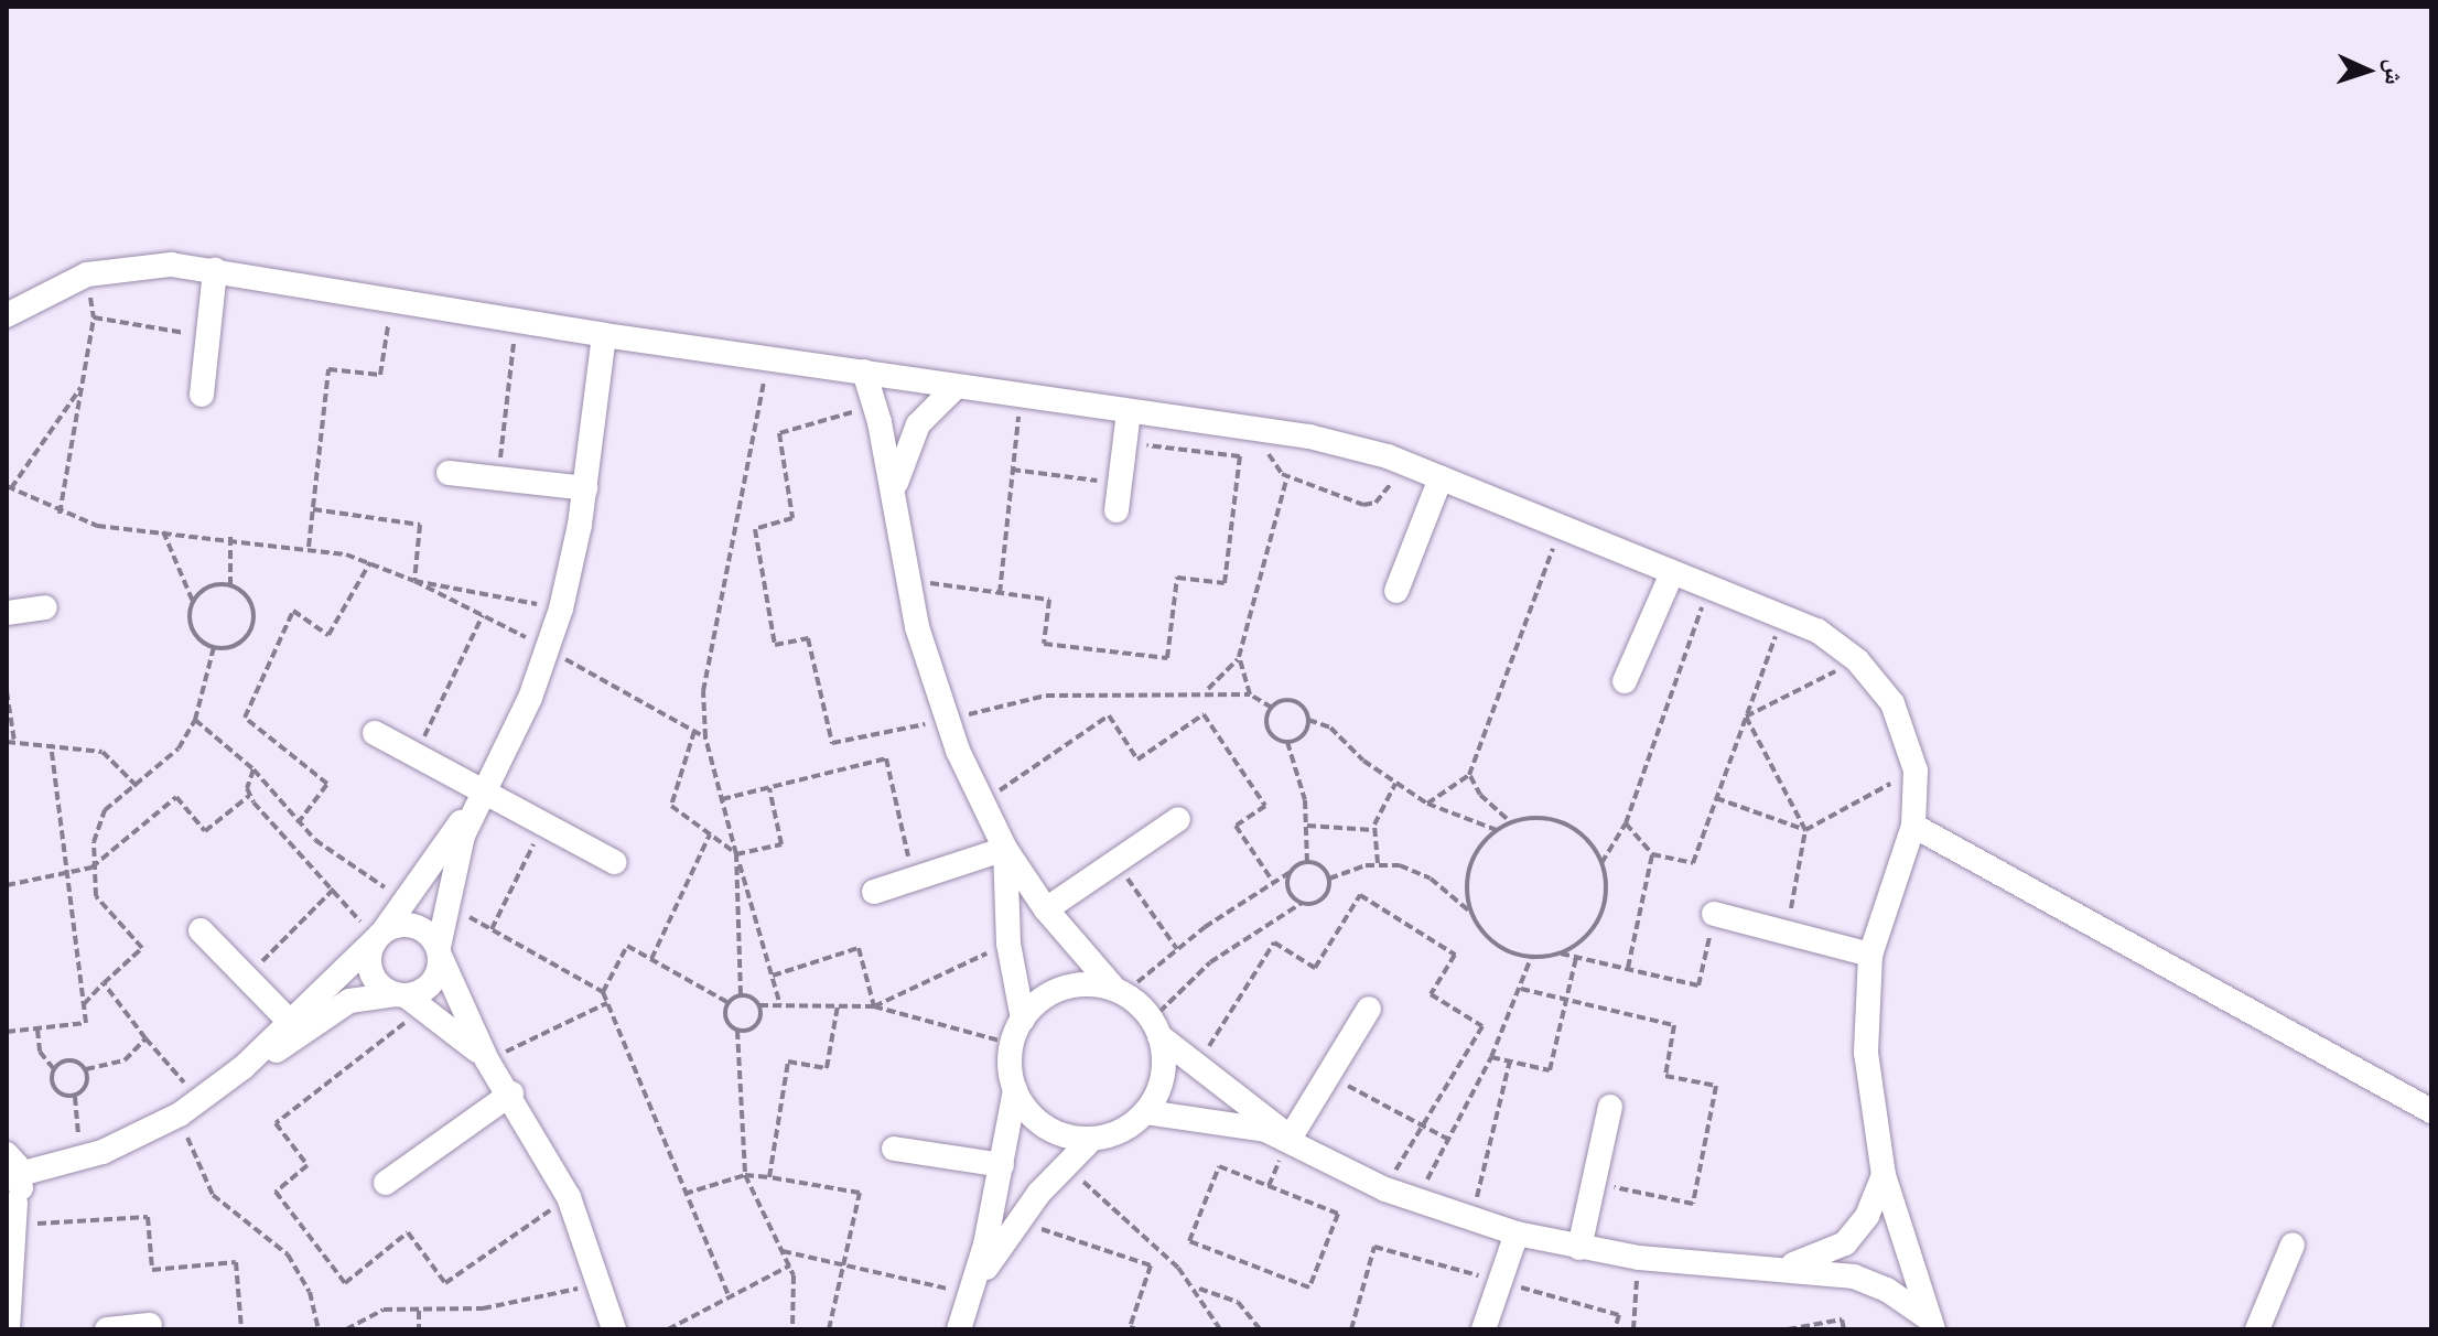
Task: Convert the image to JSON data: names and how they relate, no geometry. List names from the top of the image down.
{
  "north": "right"
}
